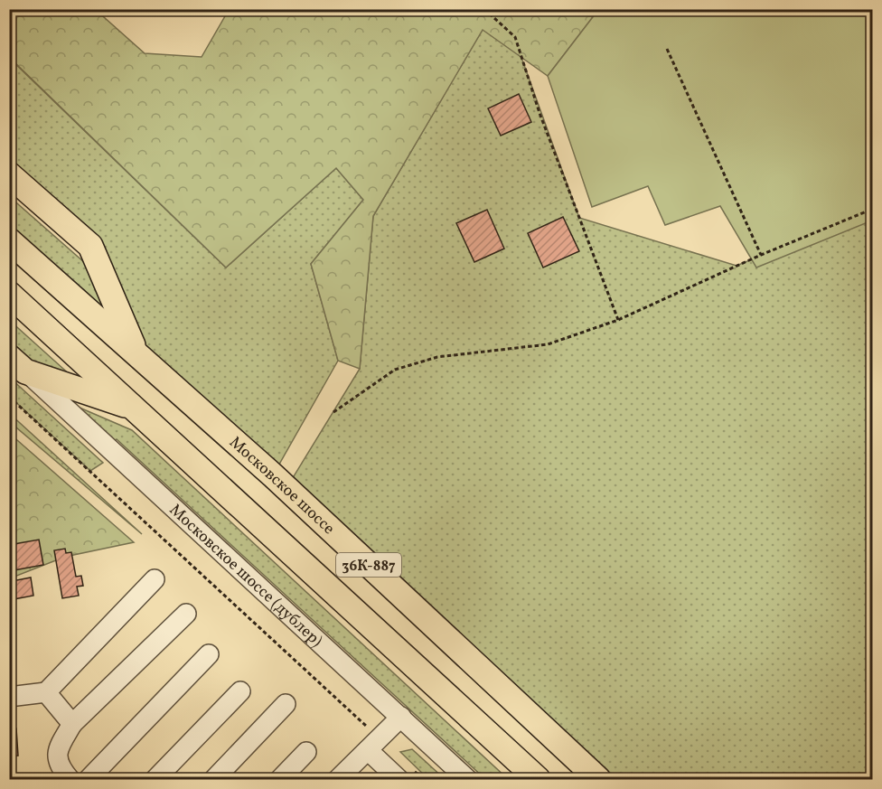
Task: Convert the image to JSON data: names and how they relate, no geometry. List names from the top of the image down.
{
  "streets": {
    "main road": ["Московское шоссе", "36К-887"],
    "street": ["Московское шоссе (дублер)"]
  }
}
